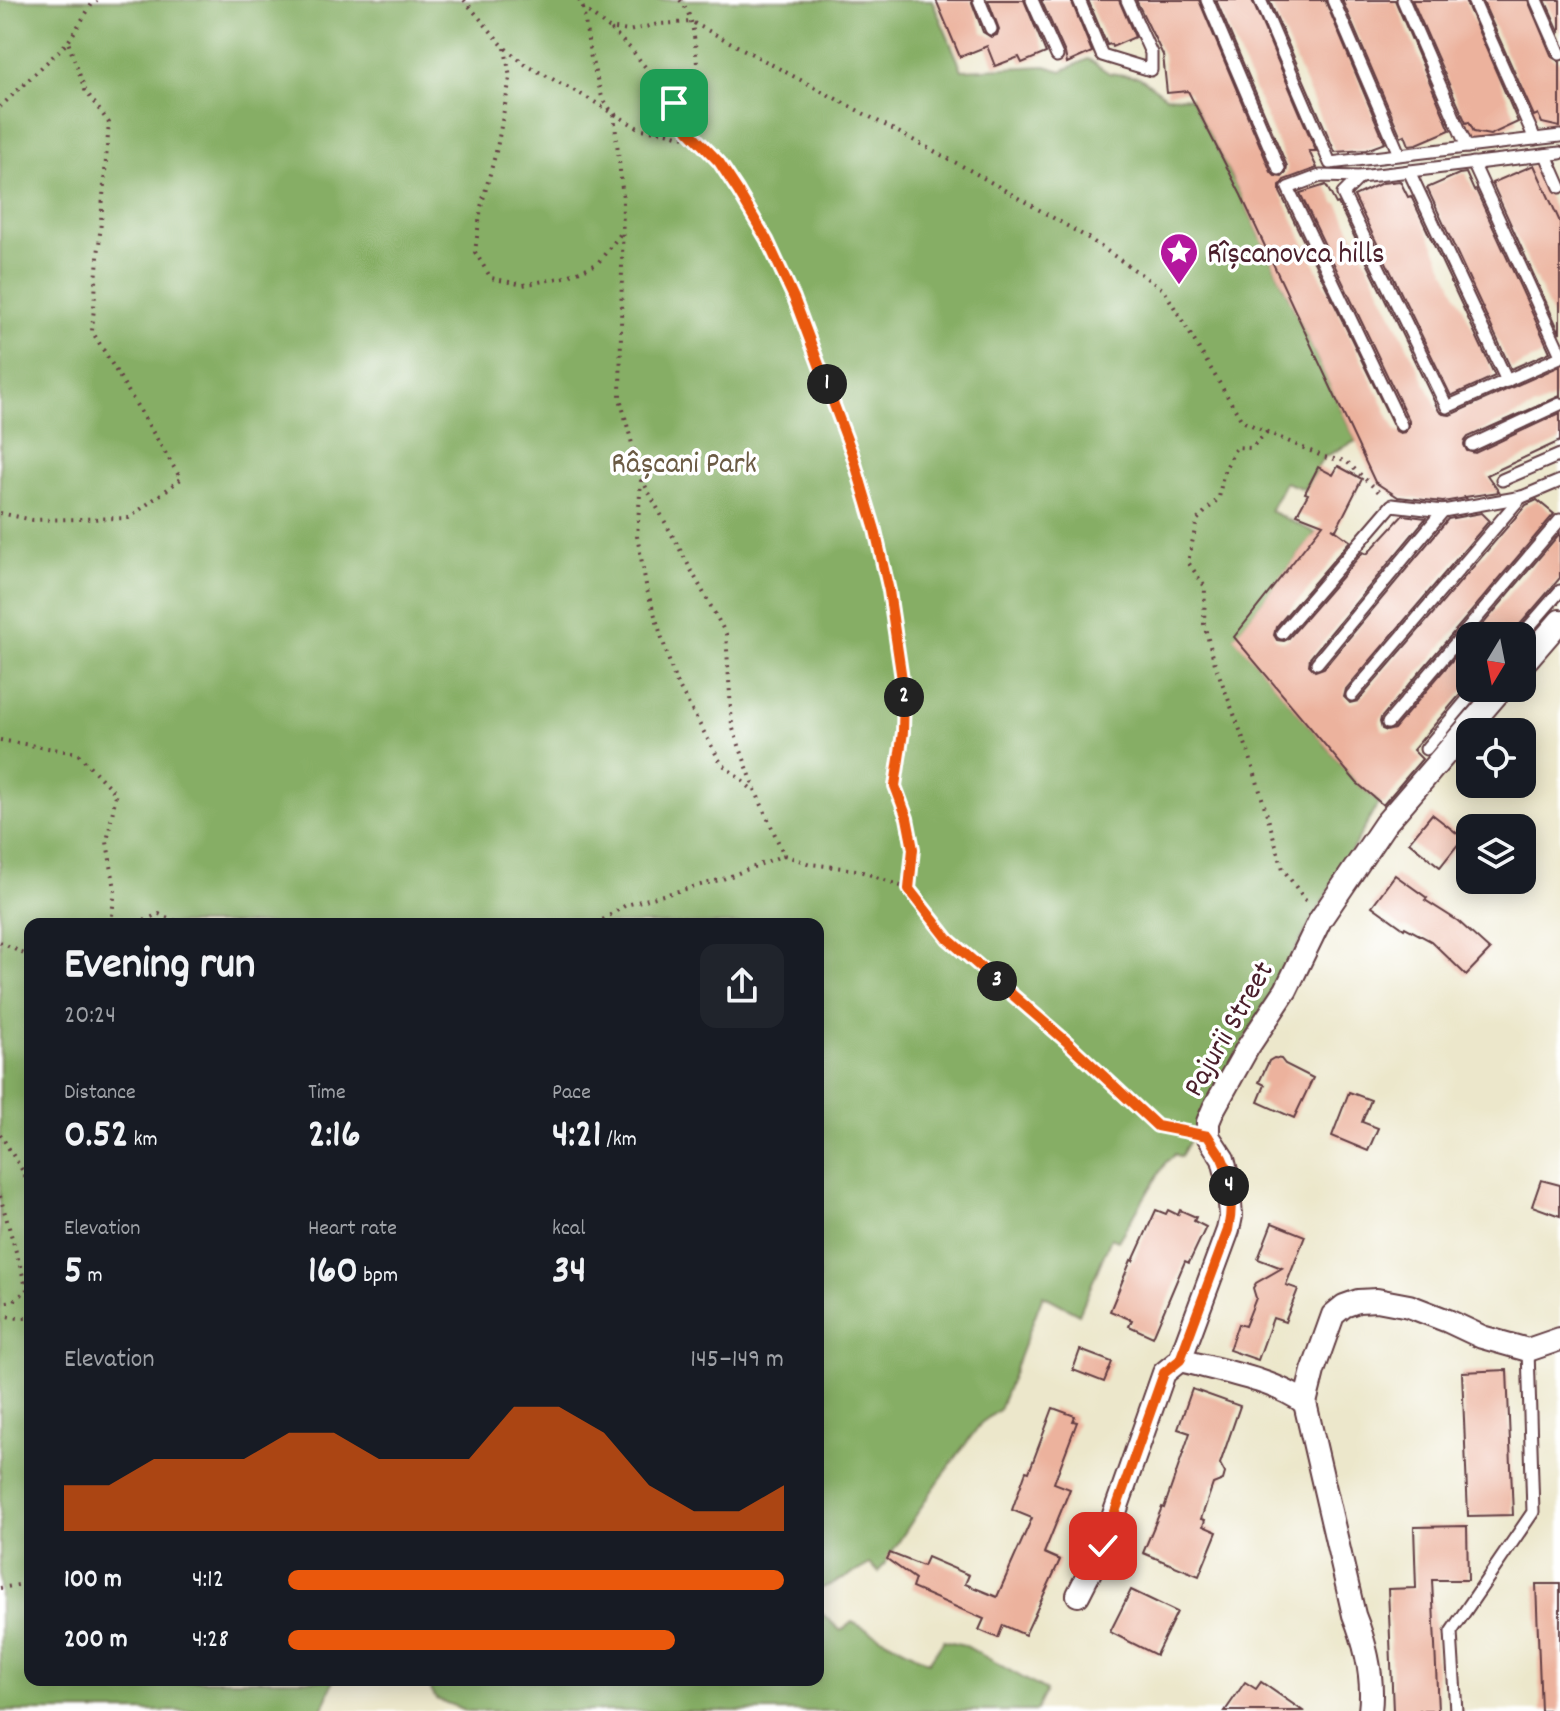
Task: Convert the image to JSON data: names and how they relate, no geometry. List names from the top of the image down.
{
  "streets": {
    "street": ["Pajurii Street"]
  },
  "parks": ["Râșcani Park"],
  "places": {
    "place": ["Rîșcanovca hills"]
  },
  "north": "bottom",
  "page": {
    "pins": [
      "1",
      "2",
      "3",
      "4"
    ],
    "heading": ["Evening run", "20:24"],
    "stats": [
      ["Distance", "0.52 km"],
      ["Time", "2:16"],
      ["Pace", "4:21 /km"],
      ["Elevation", "5 m"],
      ["Heart rate", "160 bpm"],
      ["kcal", "34"]
    ],
    "chart": ["Elevation", "145–149 m"],
    "list": [
      {
        "name": "100 m",
        "note": "4:12"
      },
      {
        "name": "200 m",
        "note": "4:28"
      }
    ]
  }
}
